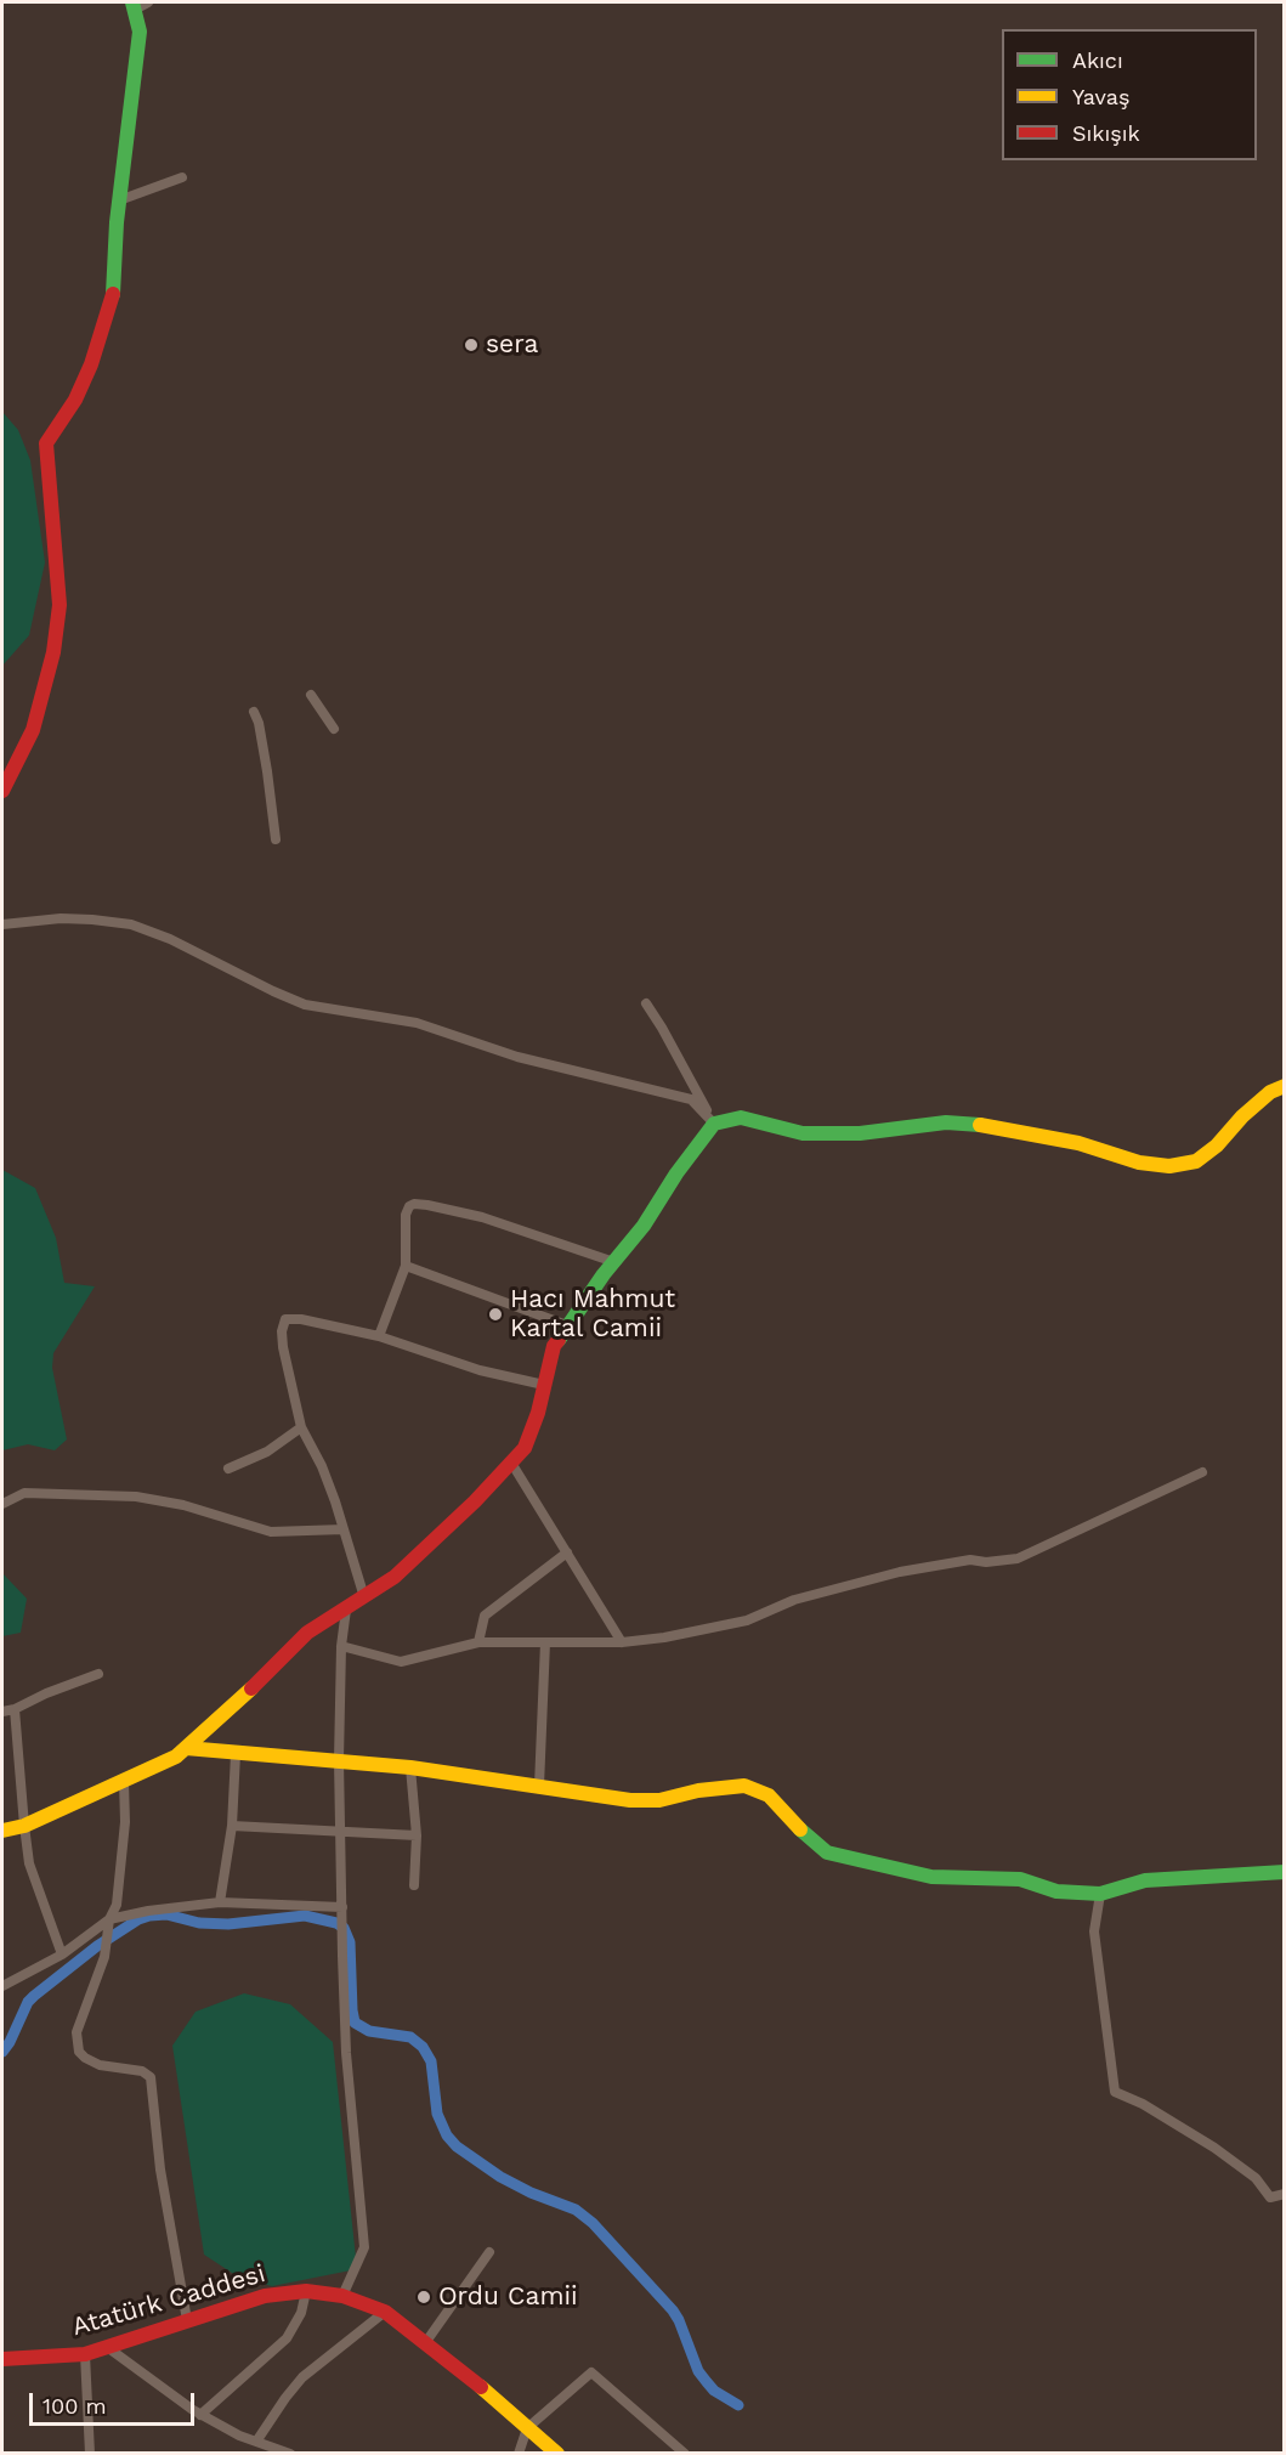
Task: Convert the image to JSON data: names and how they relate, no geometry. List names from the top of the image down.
{
  "streets": {
    "street": ["Atatürk Caddesi"]
  },
  "places": ["sera", "Hacı Mahmut Kartal Camii", "Ordu Camii"],
  "legend": ["Akıcı", "Yavaş", "Sıkışık"],
  "scale_bar": "100 m"
}
